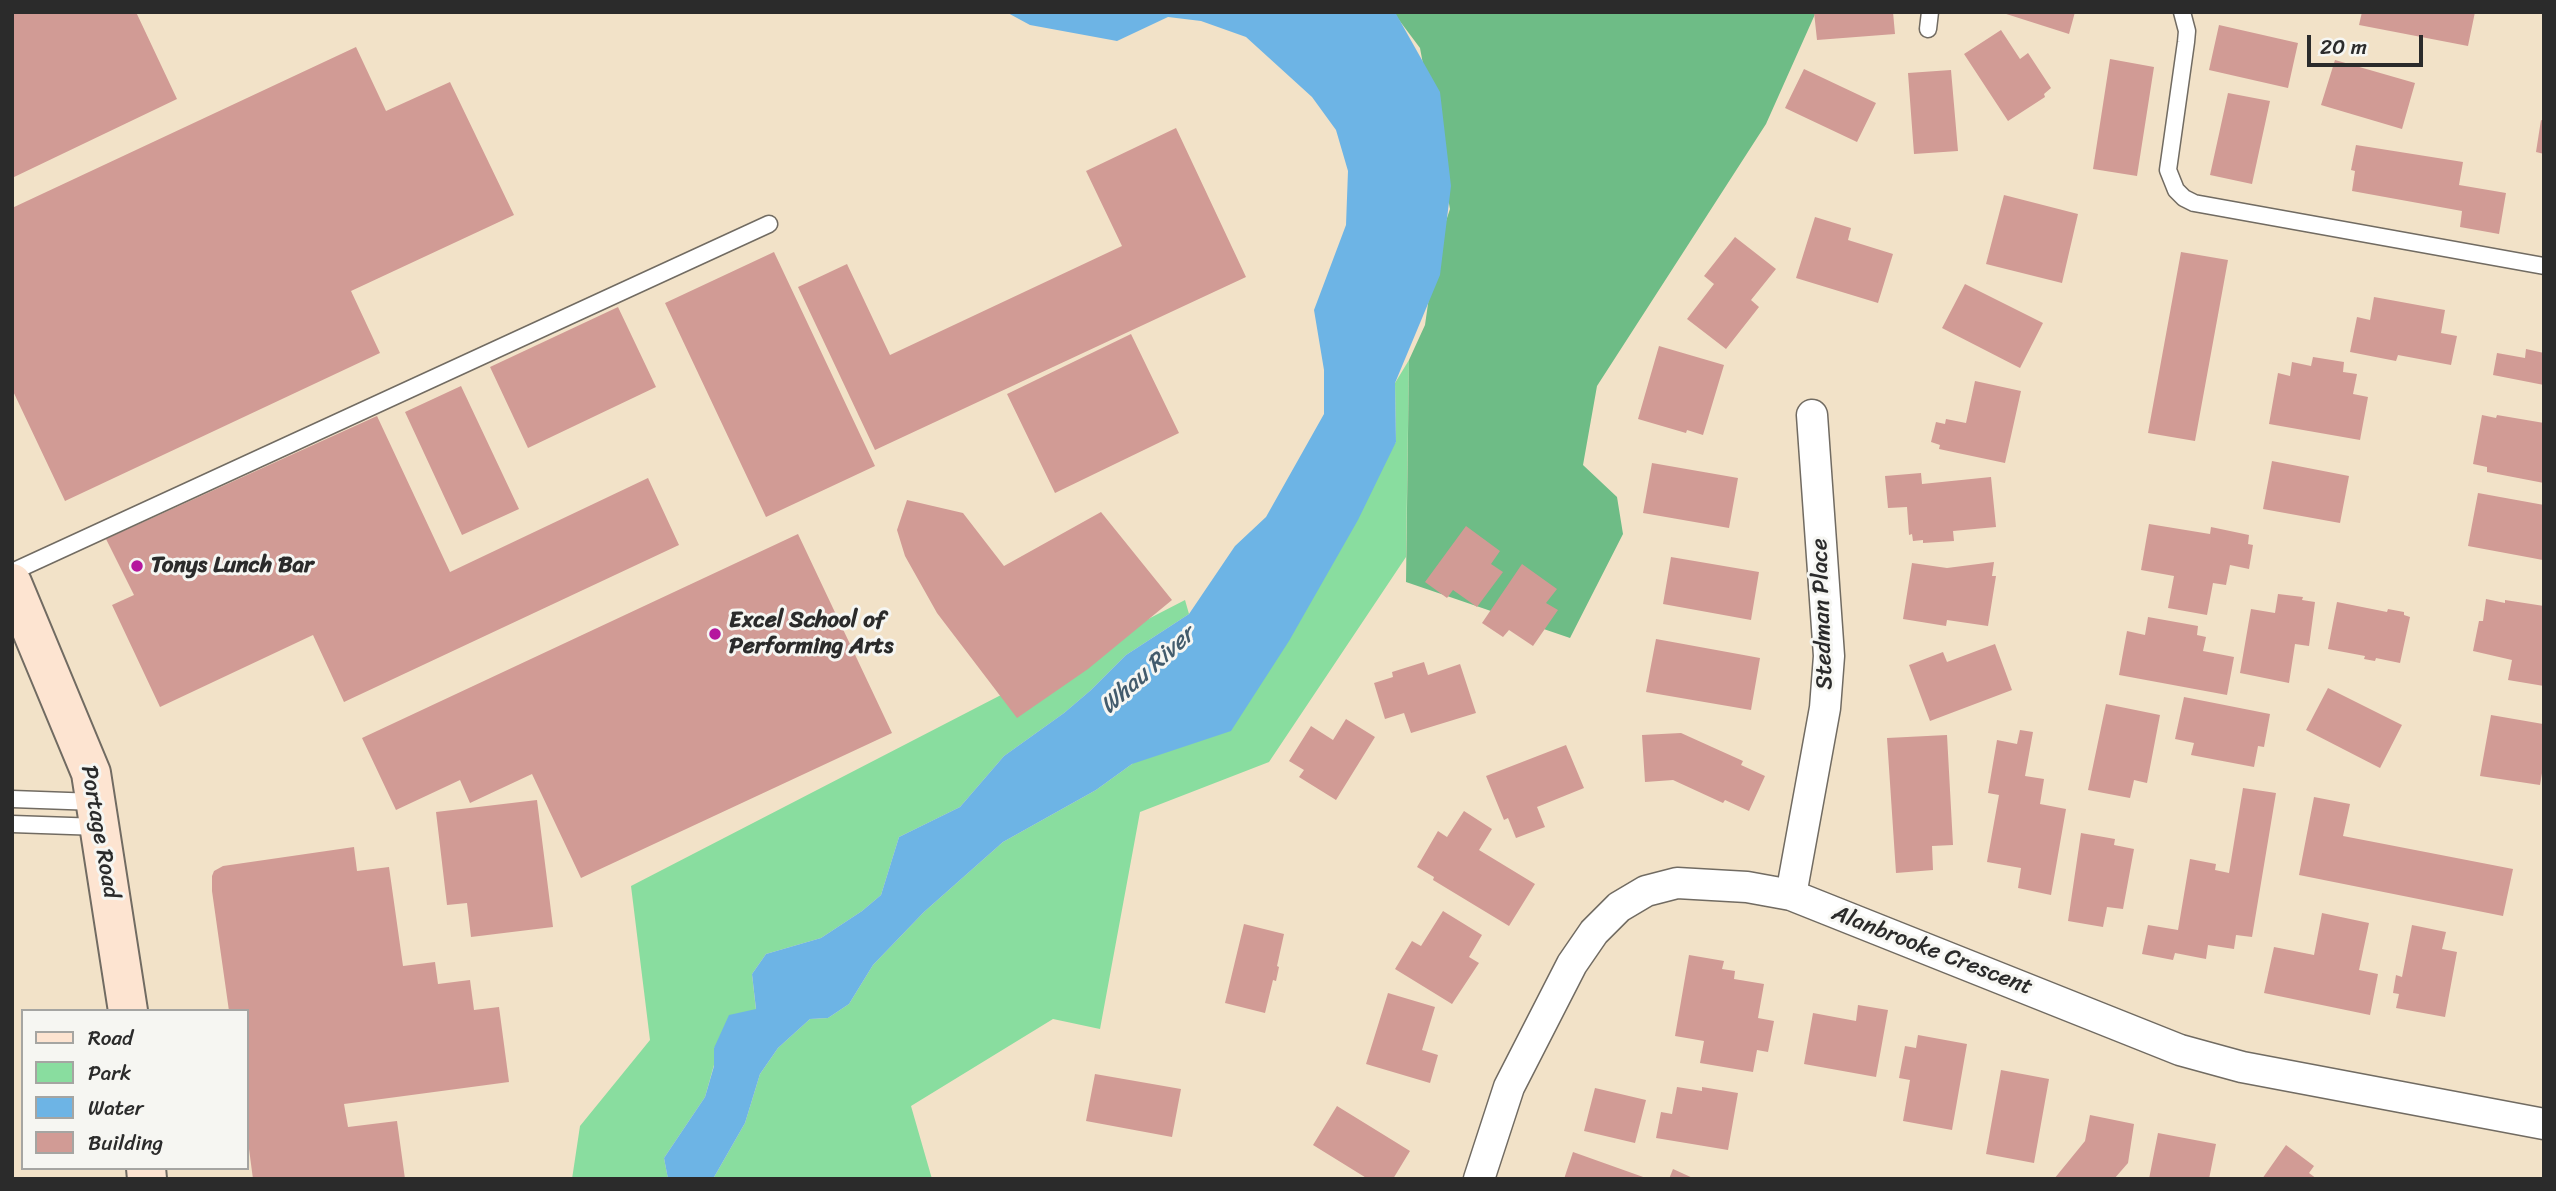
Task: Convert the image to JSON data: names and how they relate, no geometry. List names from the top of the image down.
{
  "streets": {
    "main road": ["Portage Road"],
    "street": ["Stedman Place", "Alanbrooke Crescent"]
  },
  "crossings": [
    ["Stedman Place", "Alanbrooke Crescent"]
  ],
  "water": ["Whau River"],
  "places": ["Tonys Lunch Bar", "Excel School of Performing Arts"],
  "legend": [
    "Road",
    "Park",
    "Water",
    "Building"
  ],
  "scale_bar": "20 m"
}
